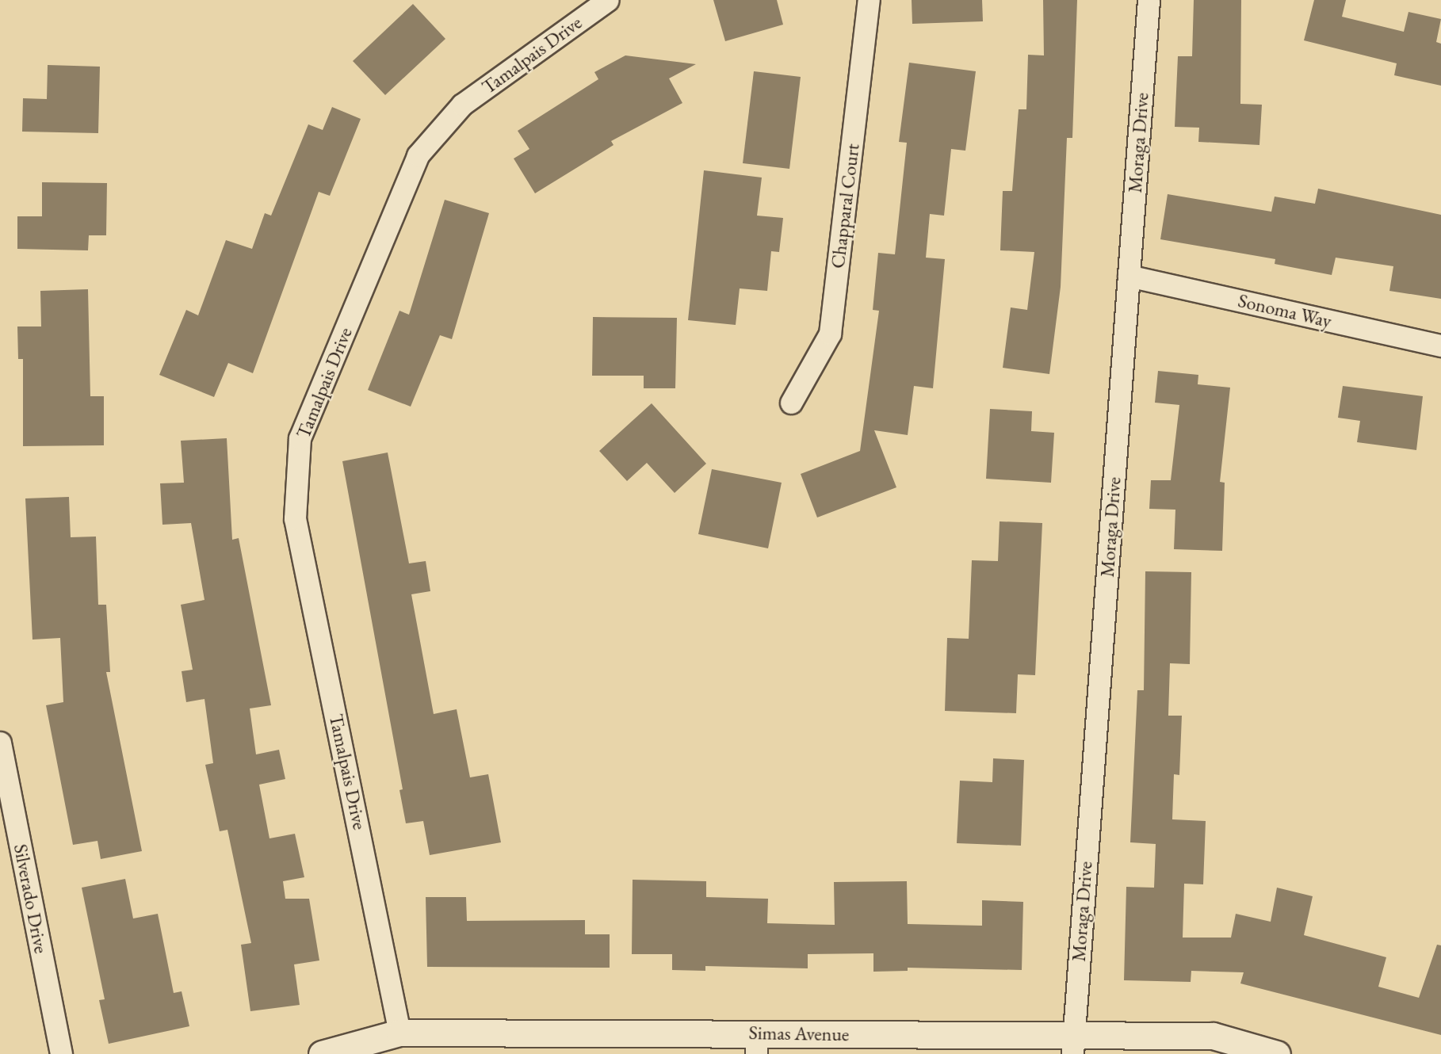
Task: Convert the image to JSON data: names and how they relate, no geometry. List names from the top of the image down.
{
  "streets": {
    "street": [
      "Tamalpais Drive",
      "Moraga Drive",
      "Chapparal Court",
      "Sonoma Way",
      "Silverado Drive",
      "Simas Avenue"
    ]
  },
  "crossings": [
    ["Tamalpais Drive", "Simas Avenue"],
    ["Moraga Drive", "Sonoma Way"],
    ["Moraga Drive", "Simas Avenue"]
  ]
}
